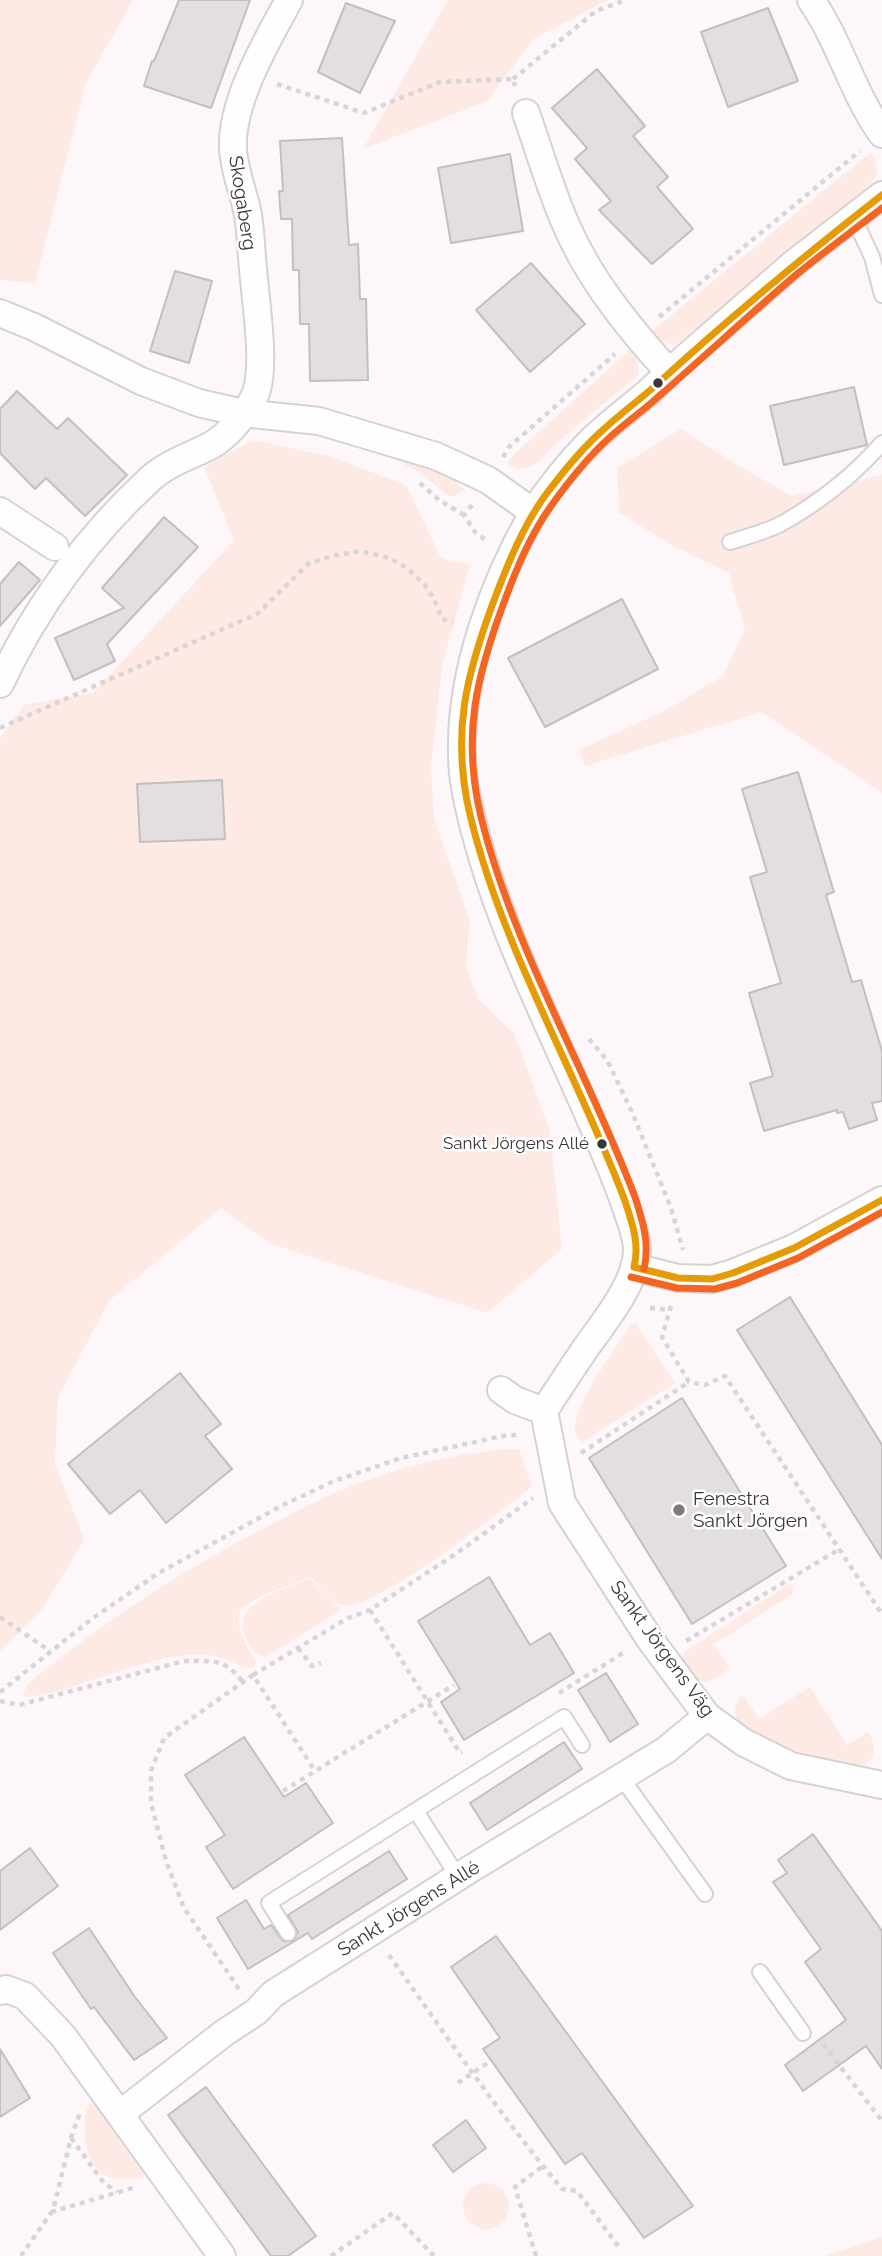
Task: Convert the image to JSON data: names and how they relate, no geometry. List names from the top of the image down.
{
  "streets": {
    "street": ["Skogaberg", "Sankt Jörgens Väg", "Sankt Jörgens Allé"]
  },
  "crossings": [
    ["Sankt Jörgens Väg", "Sankt Jörgens Allé"]
  ],
  "places": ["Sankt Jörgens Allé", "Fenestra Sankt Jörgen"]
}
